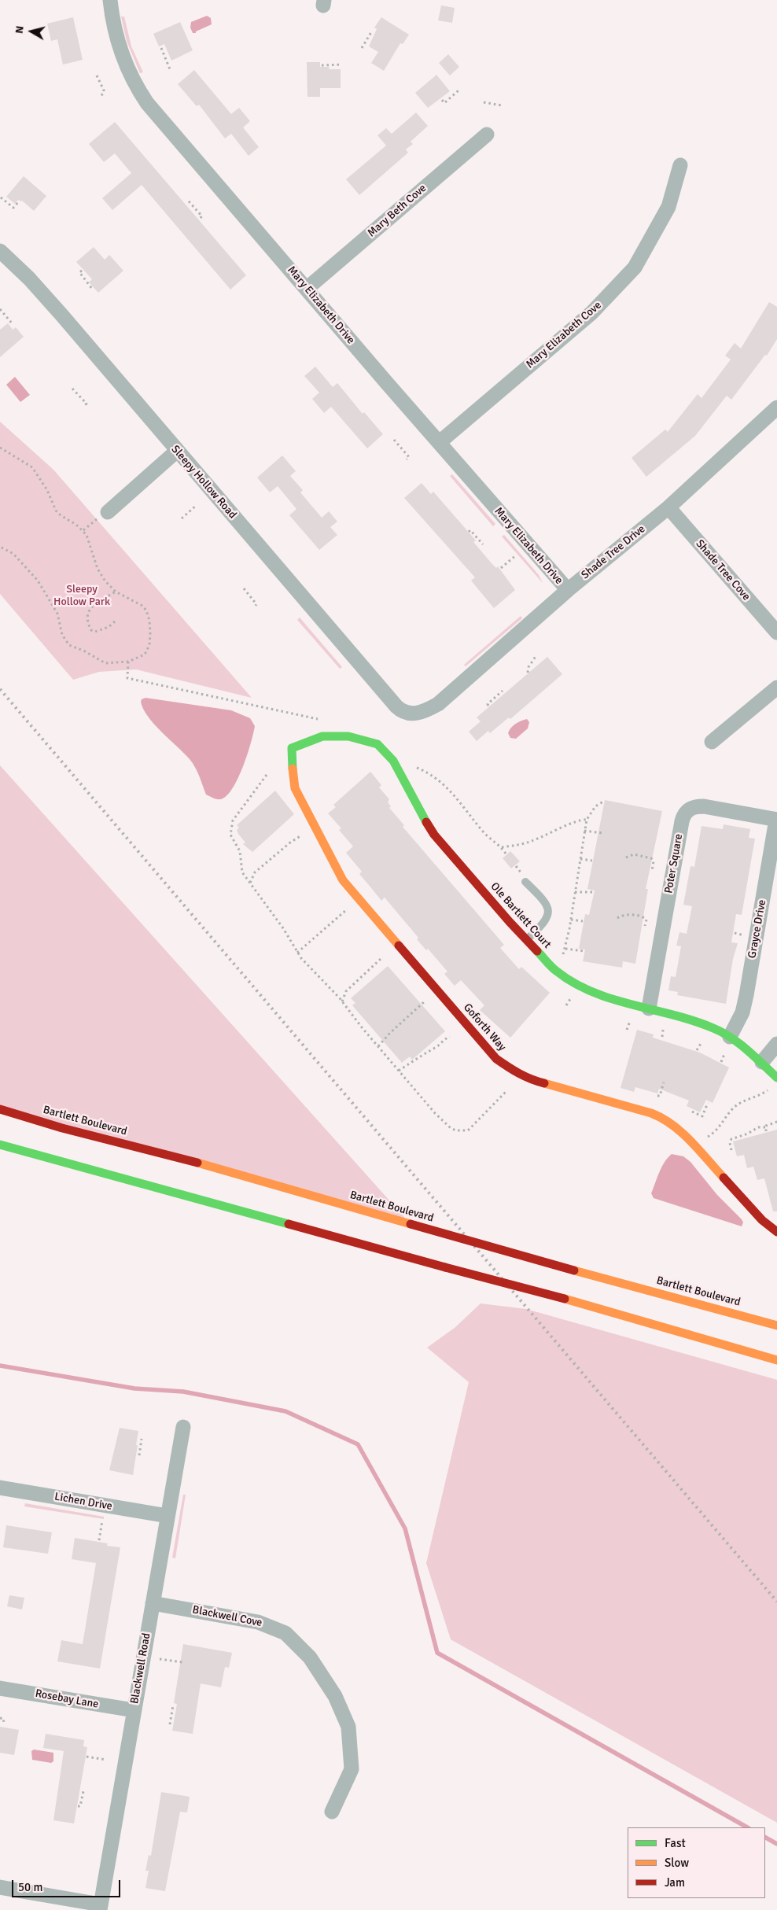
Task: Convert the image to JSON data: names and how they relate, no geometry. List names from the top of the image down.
{
  "streets": {
    "main road": ["Ole Bartlett Court", "Goforth Way", "Bartlett Boulevard"],
    "street": [
      "Mary Beth Cove",
      "Mary Elizabeth Drive",
      "Mary Elizabeth Cove",
      "Sleepy Hollow Road",
      "Shade Tree Drive",
      "Shade Tree Cove",
      "Poter Square",
      "Grayce Drive",
      "Lichen Drive",
      "Blackwell Cove",
      "Blackwell Road",
      "Rosebay Lane"
    ]
  },
  "crossings": [
    ["Mary Beth Cove", "Mary Elizabeth Drive"],
    ["Mary Elizabeth Drive", "Mary Elizabeth Cove"],
    ["Mary Elizabeth Drive", "Shade Tree Drive"],
    ["Sleepy Hollow Road", "Shade Tree Drive"],
    ["Shade Tree Drive", "Shade Tree Cove"],
    ["Poter Square", "Ole Bartlett Court"],
    ["Poter Square", "Grayce Drive"],
    ["Ole Bartlett Court", "Grayce Drive"],
    ["Ole Bartlett Court", "Goforth Way"],
    ["Lichen Drive", "Blackwell Road"],
    ["Blackwell Cove", "Blackwell Road"],
    ["Blackwell Road", "Rosebay Lane"]
  ],
  "parks": ["Sleepy Hollow Park"],
  "legend": ["Fast", "Slow", "Jam"],
  "scale_bar": "50 m",
  "north": "left"
}
